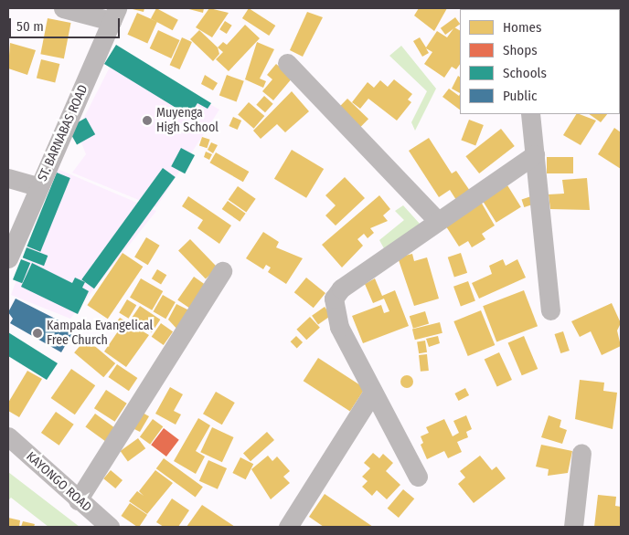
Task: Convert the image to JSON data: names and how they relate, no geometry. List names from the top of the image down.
{
  "streets": {
    "street": ["ST. BARNABAS ROAD", "KAYONGO ROAD"]
  },
  "places": ["Muyenga High School", "Kampala Evangelical Free Church"],
  "legend": [
    "Homes",
    "Shops",
    "Schools",
    "Public"
  ],
  "scale_bar": "50 m"
}
